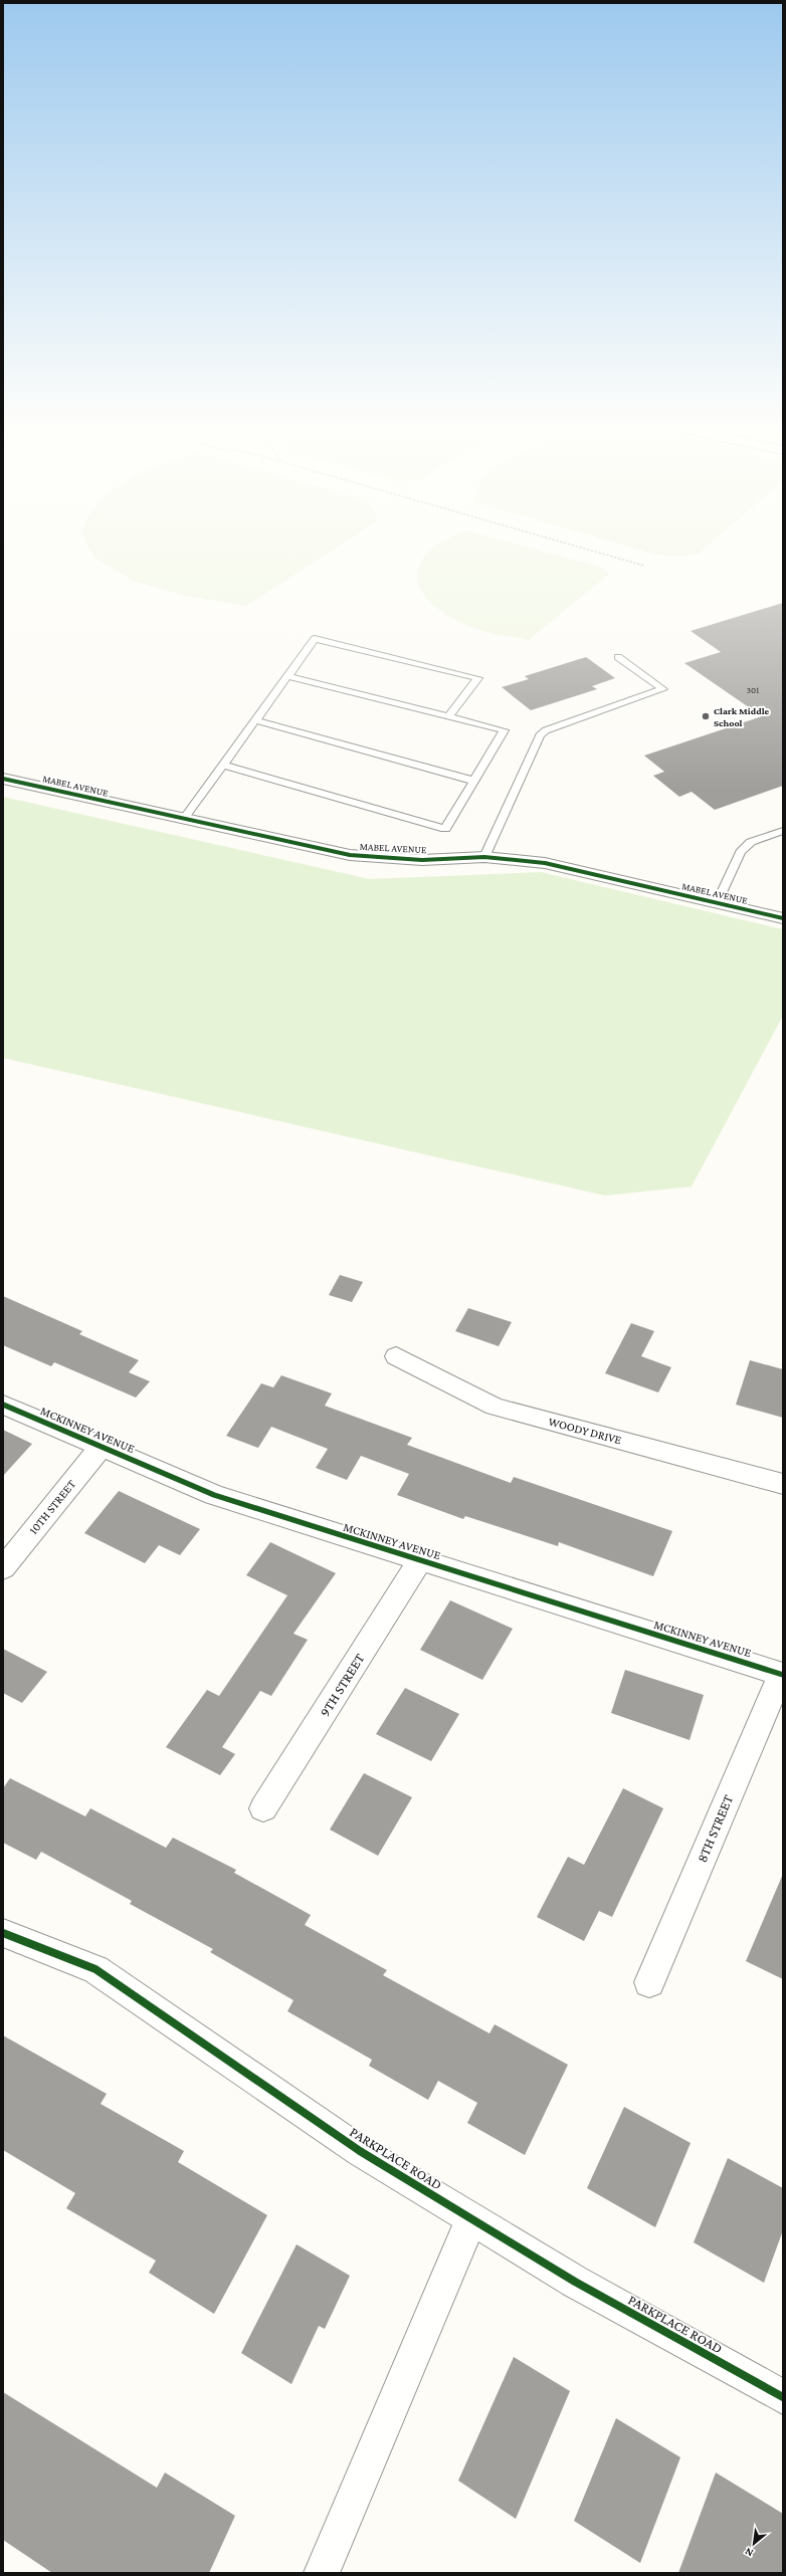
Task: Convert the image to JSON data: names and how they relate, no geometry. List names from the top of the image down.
{
  "streets": {
    "street": [
      "MABEL AVENUE",
      "MCKINNEY AVENUE",
      "WOODY DRIVE",
      "10TH STREET",
      "9TH STREET",
      "8TH STREET",
      "PARKPLACE ROAD"
    ]
  },
  "crossings": [
    ["MCKINNEY AVENUE", "10TH STREET"],
    ["MCKINNEY AVENUE", "9TH STREET"],
    ["MCKINNEY AVENUE", "8TH STREET"]
  ],
  "places": ["Clark Middle School"],
  "house_numbers": ["301"],
  "north": "bottom left"
}
